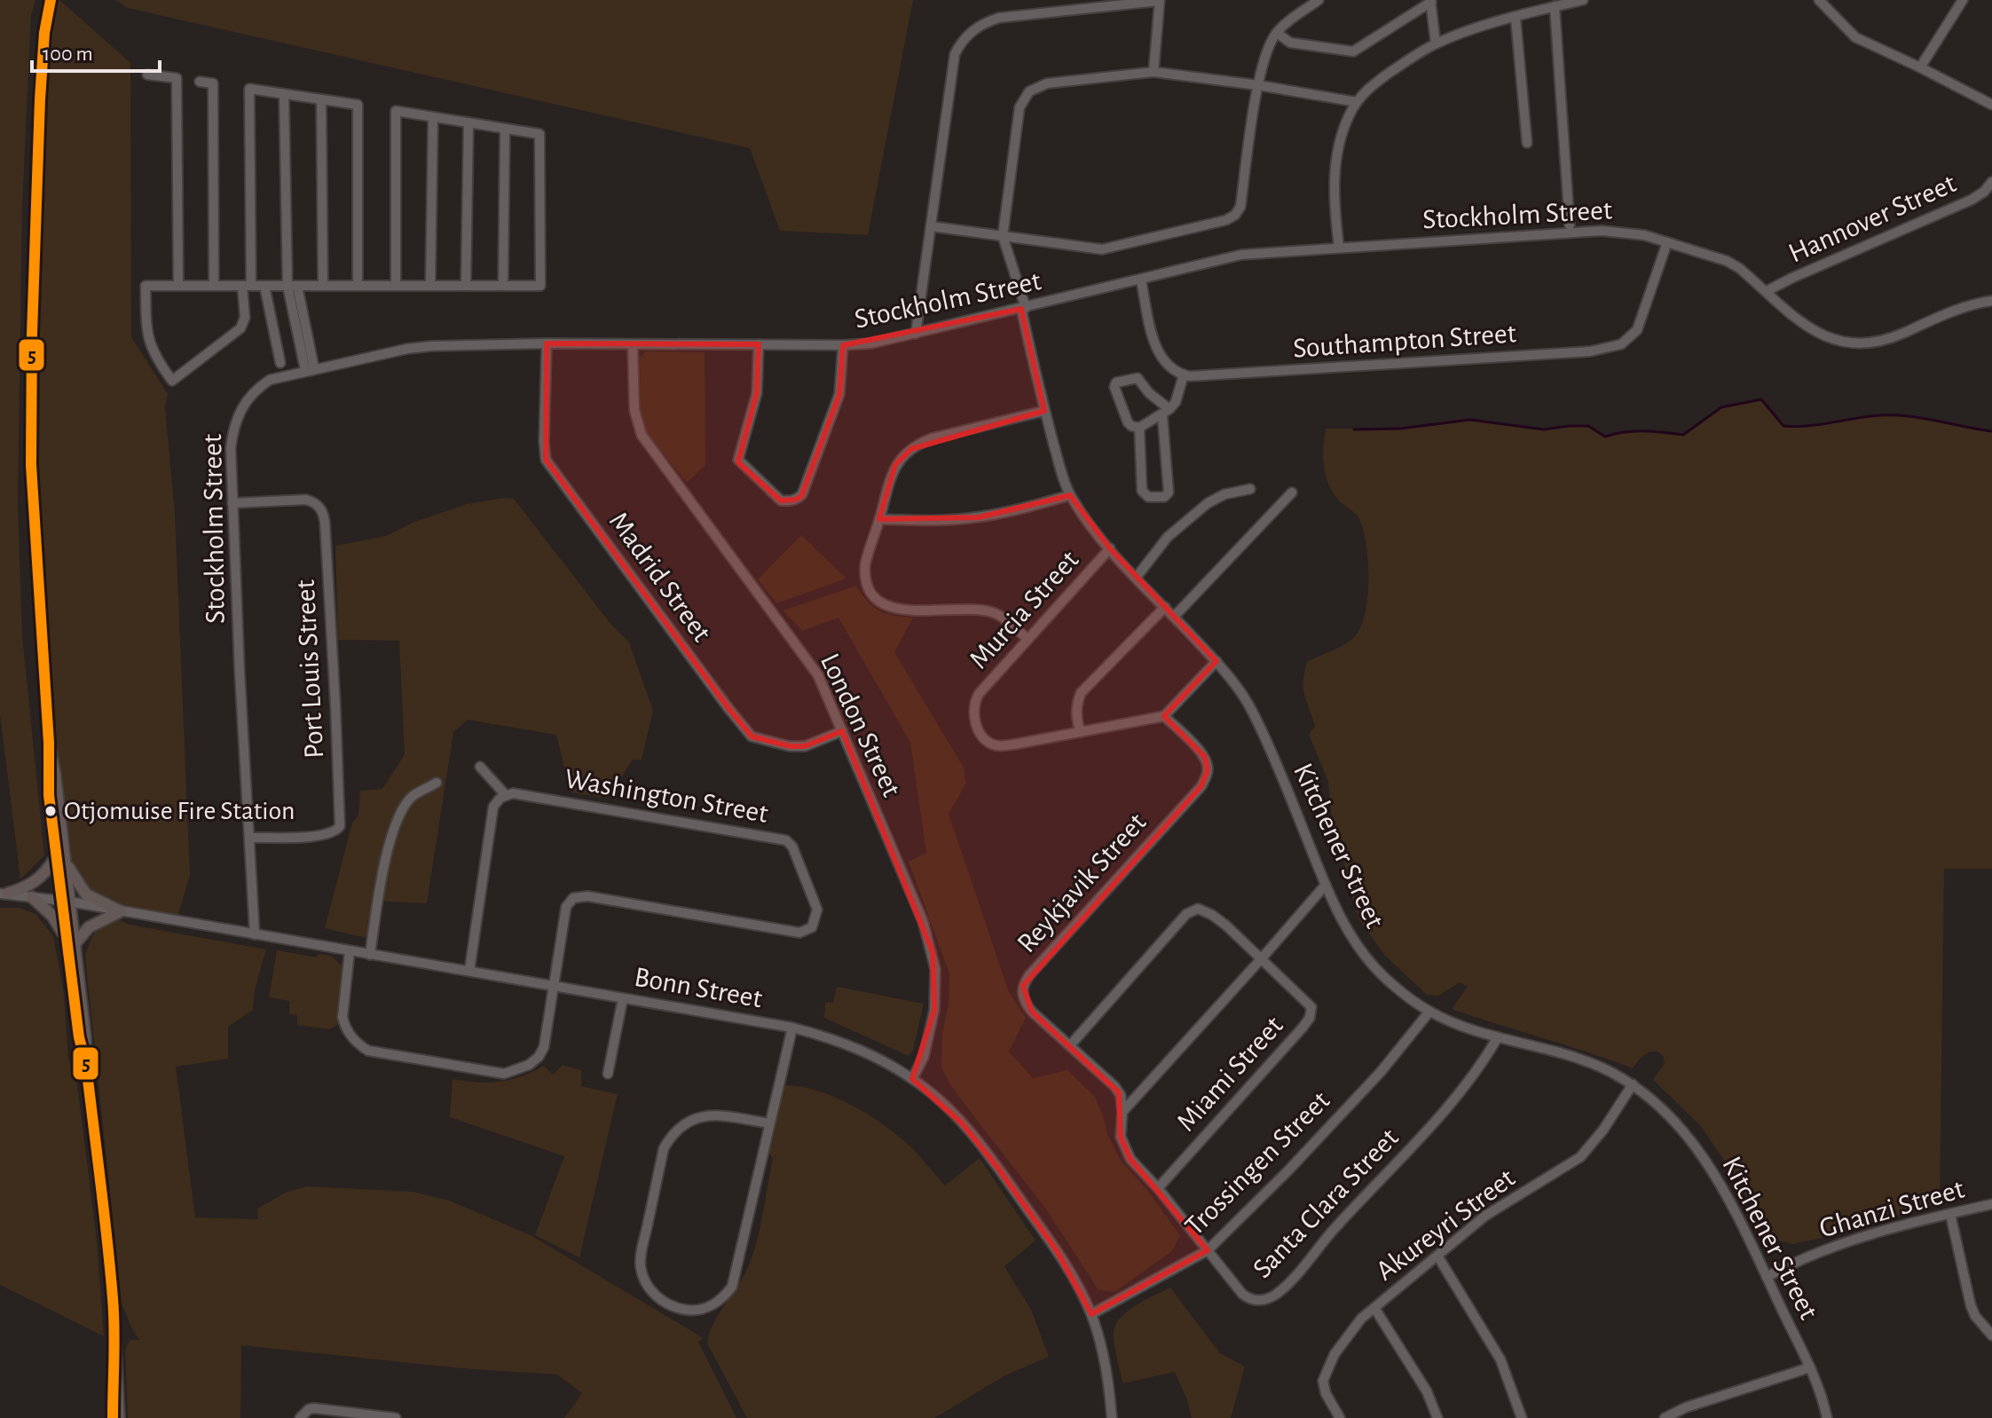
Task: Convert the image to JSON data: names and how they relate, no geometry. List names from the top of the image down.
{
  "streets": {
    "street": [
      "Stockholm Street",
      "Hannover Street",
      "Southampton Street",
      "Madrid Street",
      "Murcia Street",
      "Port Louis Street",
      "London Street",
      "Washington Street",
      "Kitchener Street",
      "Reykjavik Street",
      "Bonn Street",
      "Miami Street",
      "Trossingen Street",
      "Santa Clara Street",
      "Ghanzi Street",
      "Akureyri Street"
    ]
  },
  "crossings": [
    ["Stockholm Street", "Hannover Street"],
    ["Stockholm Street", "Southampton Street"],
    ["Stockholm Street", "Madrid Street"],
    ["Stockholm Street", "Port Louis Street"],
    ["Stockholm Street", "London Street"],
    ["Stockholm Street", "Kitchener Street"],
    ["Stockholm Street", "Bonn Street"],
    ["Madrid Street", "London Street"],
    ["Murcia Street", "Kitchener Street"],
    ["Murcia Street", "Reykjavik Street"],
    ["London Street", "Bonn Street"],
    ["Washington Street", "Bonn Street"],
    ["Kitchener Street", "Trossingen Street"],
    ["Kitchener Street", "Santa Clara Street"],
    ["Kitchener Street", "Ghanzi Street"],
    ["Kitchener Street", "Akureyri Street"],
    ["Reykjavik Street", "Santa Clara Street"],
    ["Bonn Street", "Trossingen Street"],
    ["Miami Street", "Santa Clara Street"],
    ["Trossingen Street", "Santa Clara Street"]
  ],
  "places": ["Otjomuise Fire Station"],
  "lines": ["transit line 5"],
  "scale_bar": "100 m"
}
